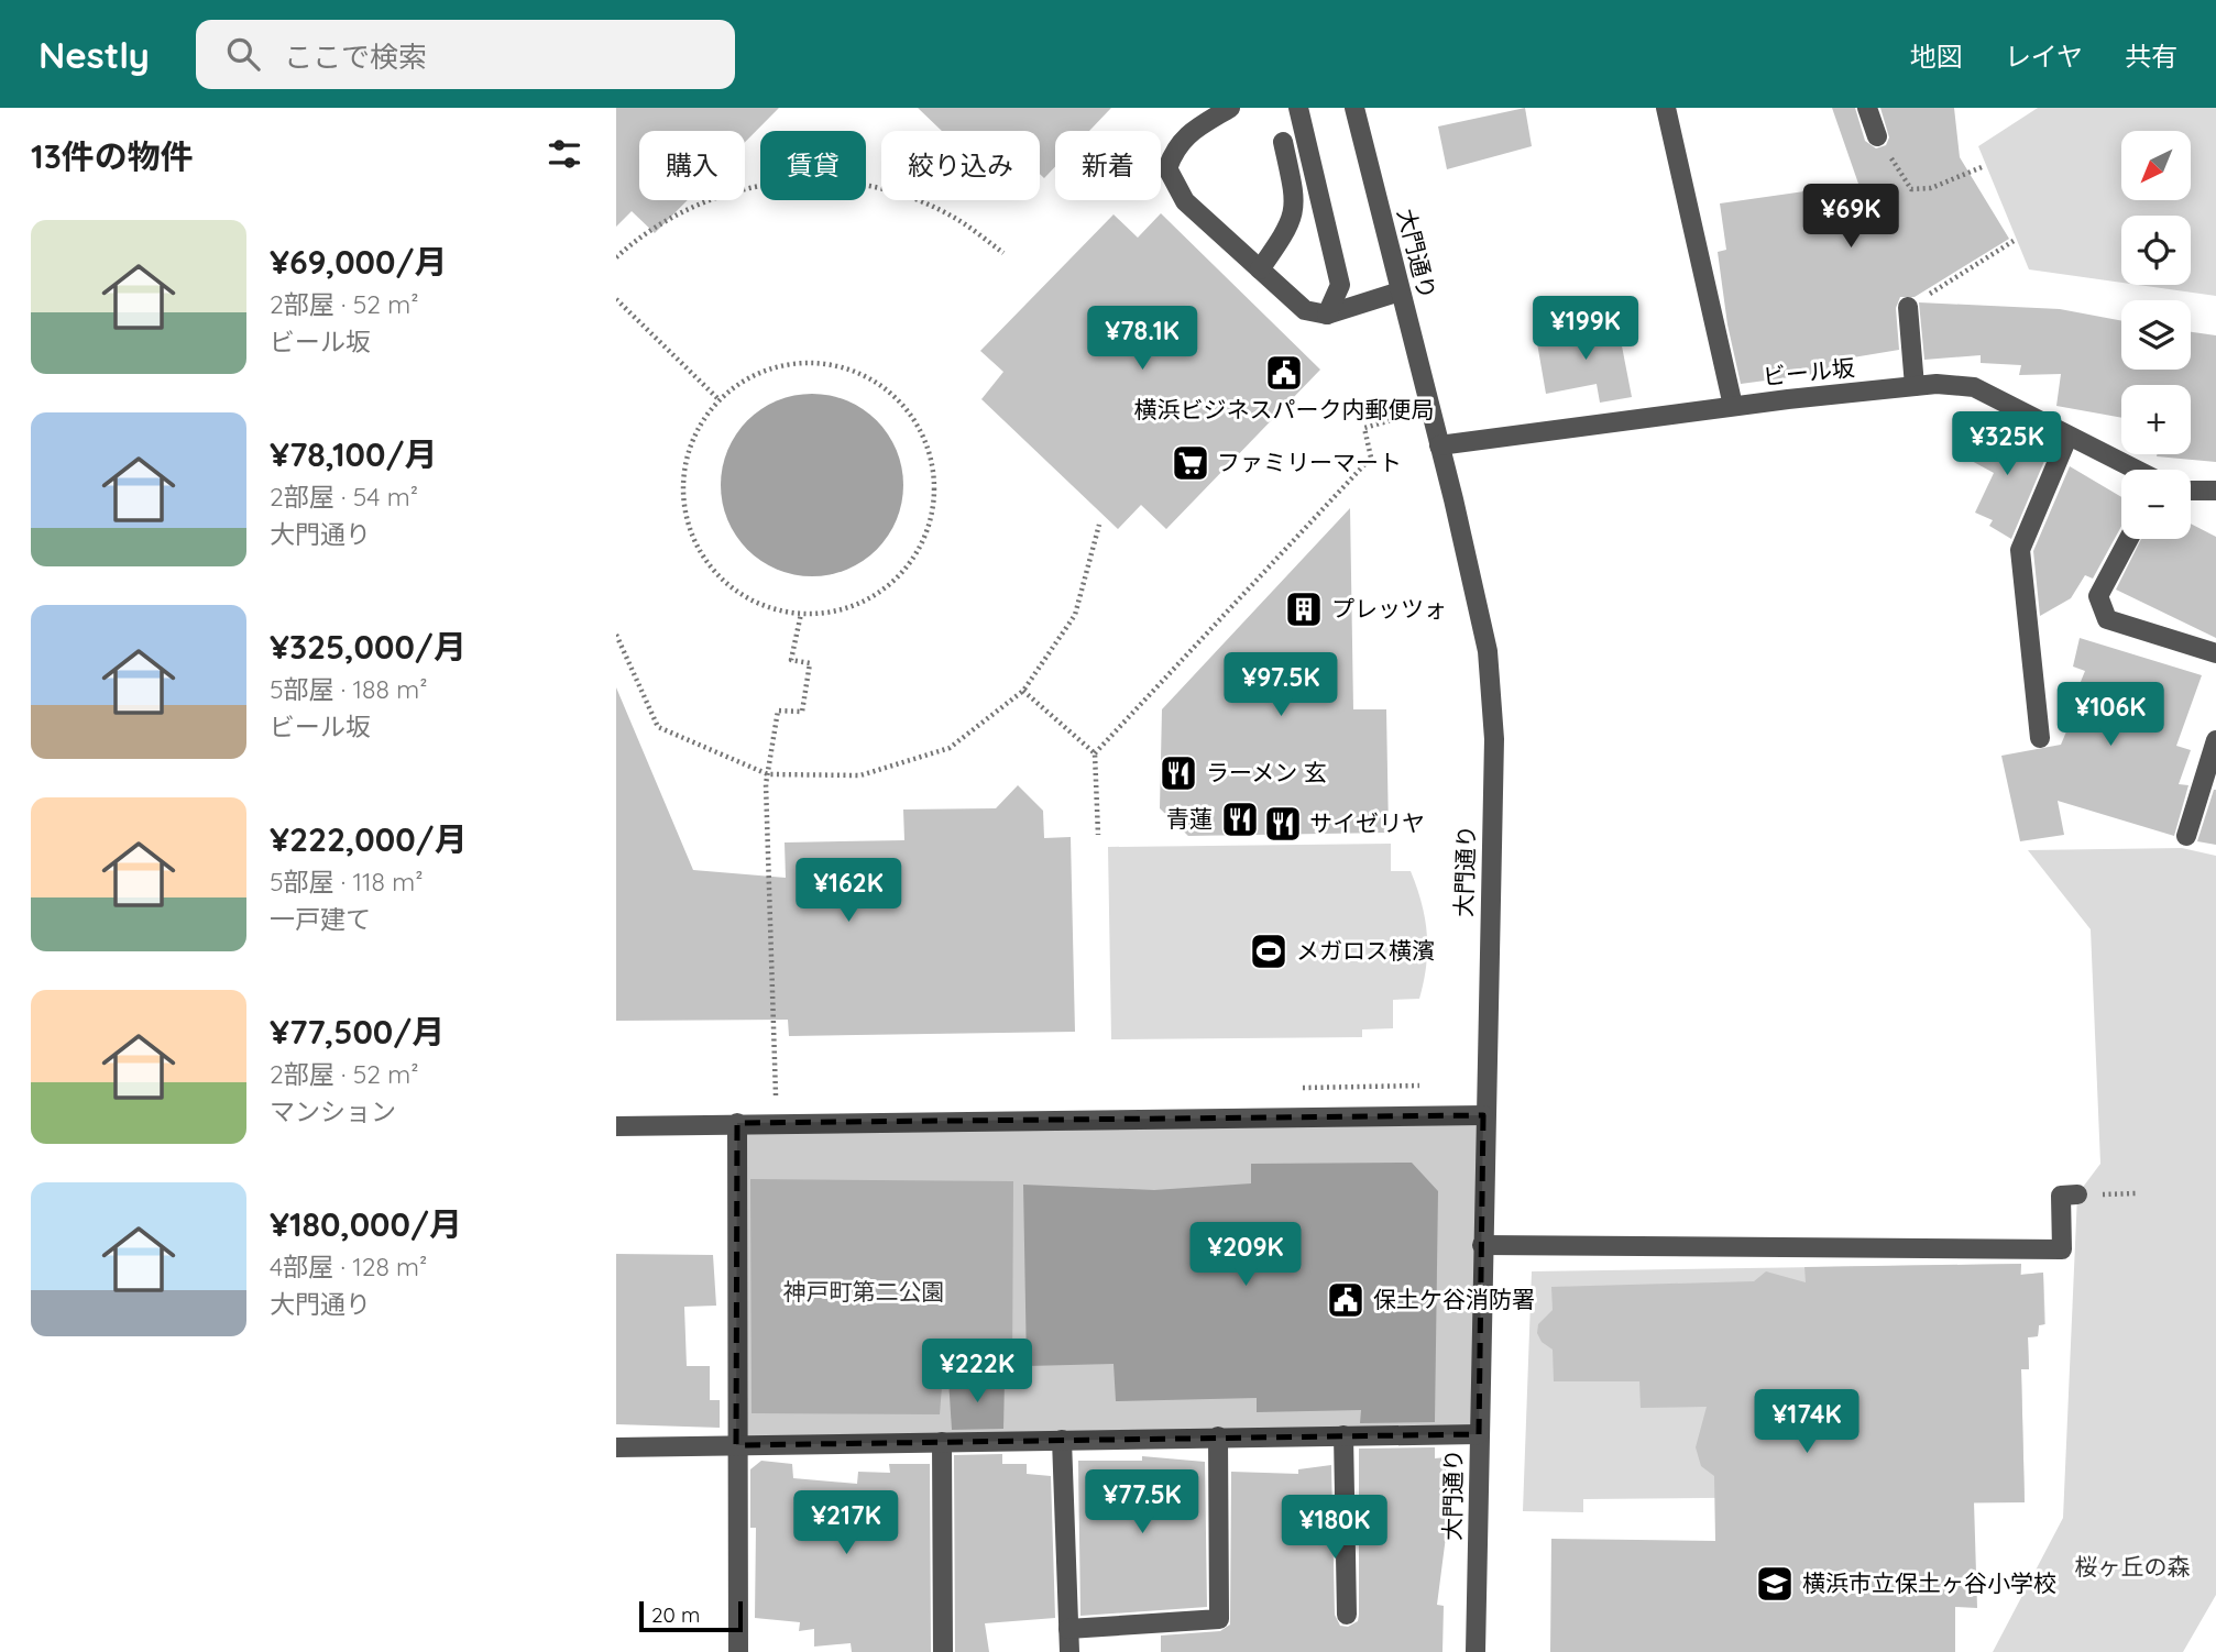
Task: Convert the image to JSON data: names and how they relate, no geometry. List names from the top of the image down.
{
  "streets": {
    "street": ["大門通り", "ビール坂"]
  },
  "crossings": [
    ["大門通り", "ビール坂"]
  ],
  "parks": ["神戸町第二公園", "桜ヶ丘の森"],
  "places": {
    "public building": ["横浜ビジネスパーク内郵便局", "保土ケ谷消防署"],
    "supermarket": ["ファミリーマート"],
    "building": ["プレッツォ"],
    "restaurant": ["ラーメン 玄", "青蓮", "サイゼリヤ"],
    "sports": ["メガロス横濱"],
    "school or university": ["横浜市立保土ヶ谷小学校"]
  },
  "scale_bar": "20 m",
  "north": "bottom left",
  "page": {
    "header": "Nestly",
    "search": "ここで検索",
    "nav": ["地図", "レイヤ", "共有"],
    "heading": "13件の物件",
    "map_buttons": ["+", "−"],
    "chip": [
      "購入",
      "賃貸",
      "絞り込み",
      "新着"
    ],
    "price": [
      "¥69K",
      "¥199K",
      "¥78.1K",
      "¥325K",
      "¥97.5K",
      "¥106K",
      "¥162K",
      "¥209K",
      "¥222K",
      "¥174K",
      "¥77.5K",
      "¥217K",
      "¥180K"
    ],
    "list": [
      {
        "name": "¥69,000/月",
        "note": "2部屋 · 52 m² · ビール坂"
      },
      {
        "name": "¥78,100/月",
        "note": "2部屋 · 54 m² · 大門通り"
      },
      {
        "name": "¥325,000/月",
        "note": "5部屋 · 188 m² · ビール坂"
      },
      {
        "name": "¥222,000/月",
        "note": "5部屋 · 118 m² · 一戸建て"
      },
      {
        "name": "¥77,500/月",
        "note": "2部屋 · 52 m² · マンション"
      },
      {
        "name": "¥180,000/月",
        "note": "4部屋 · 128 m² · 大門通り"
      }
    ],
    "scale": "20 m"
  }
}
